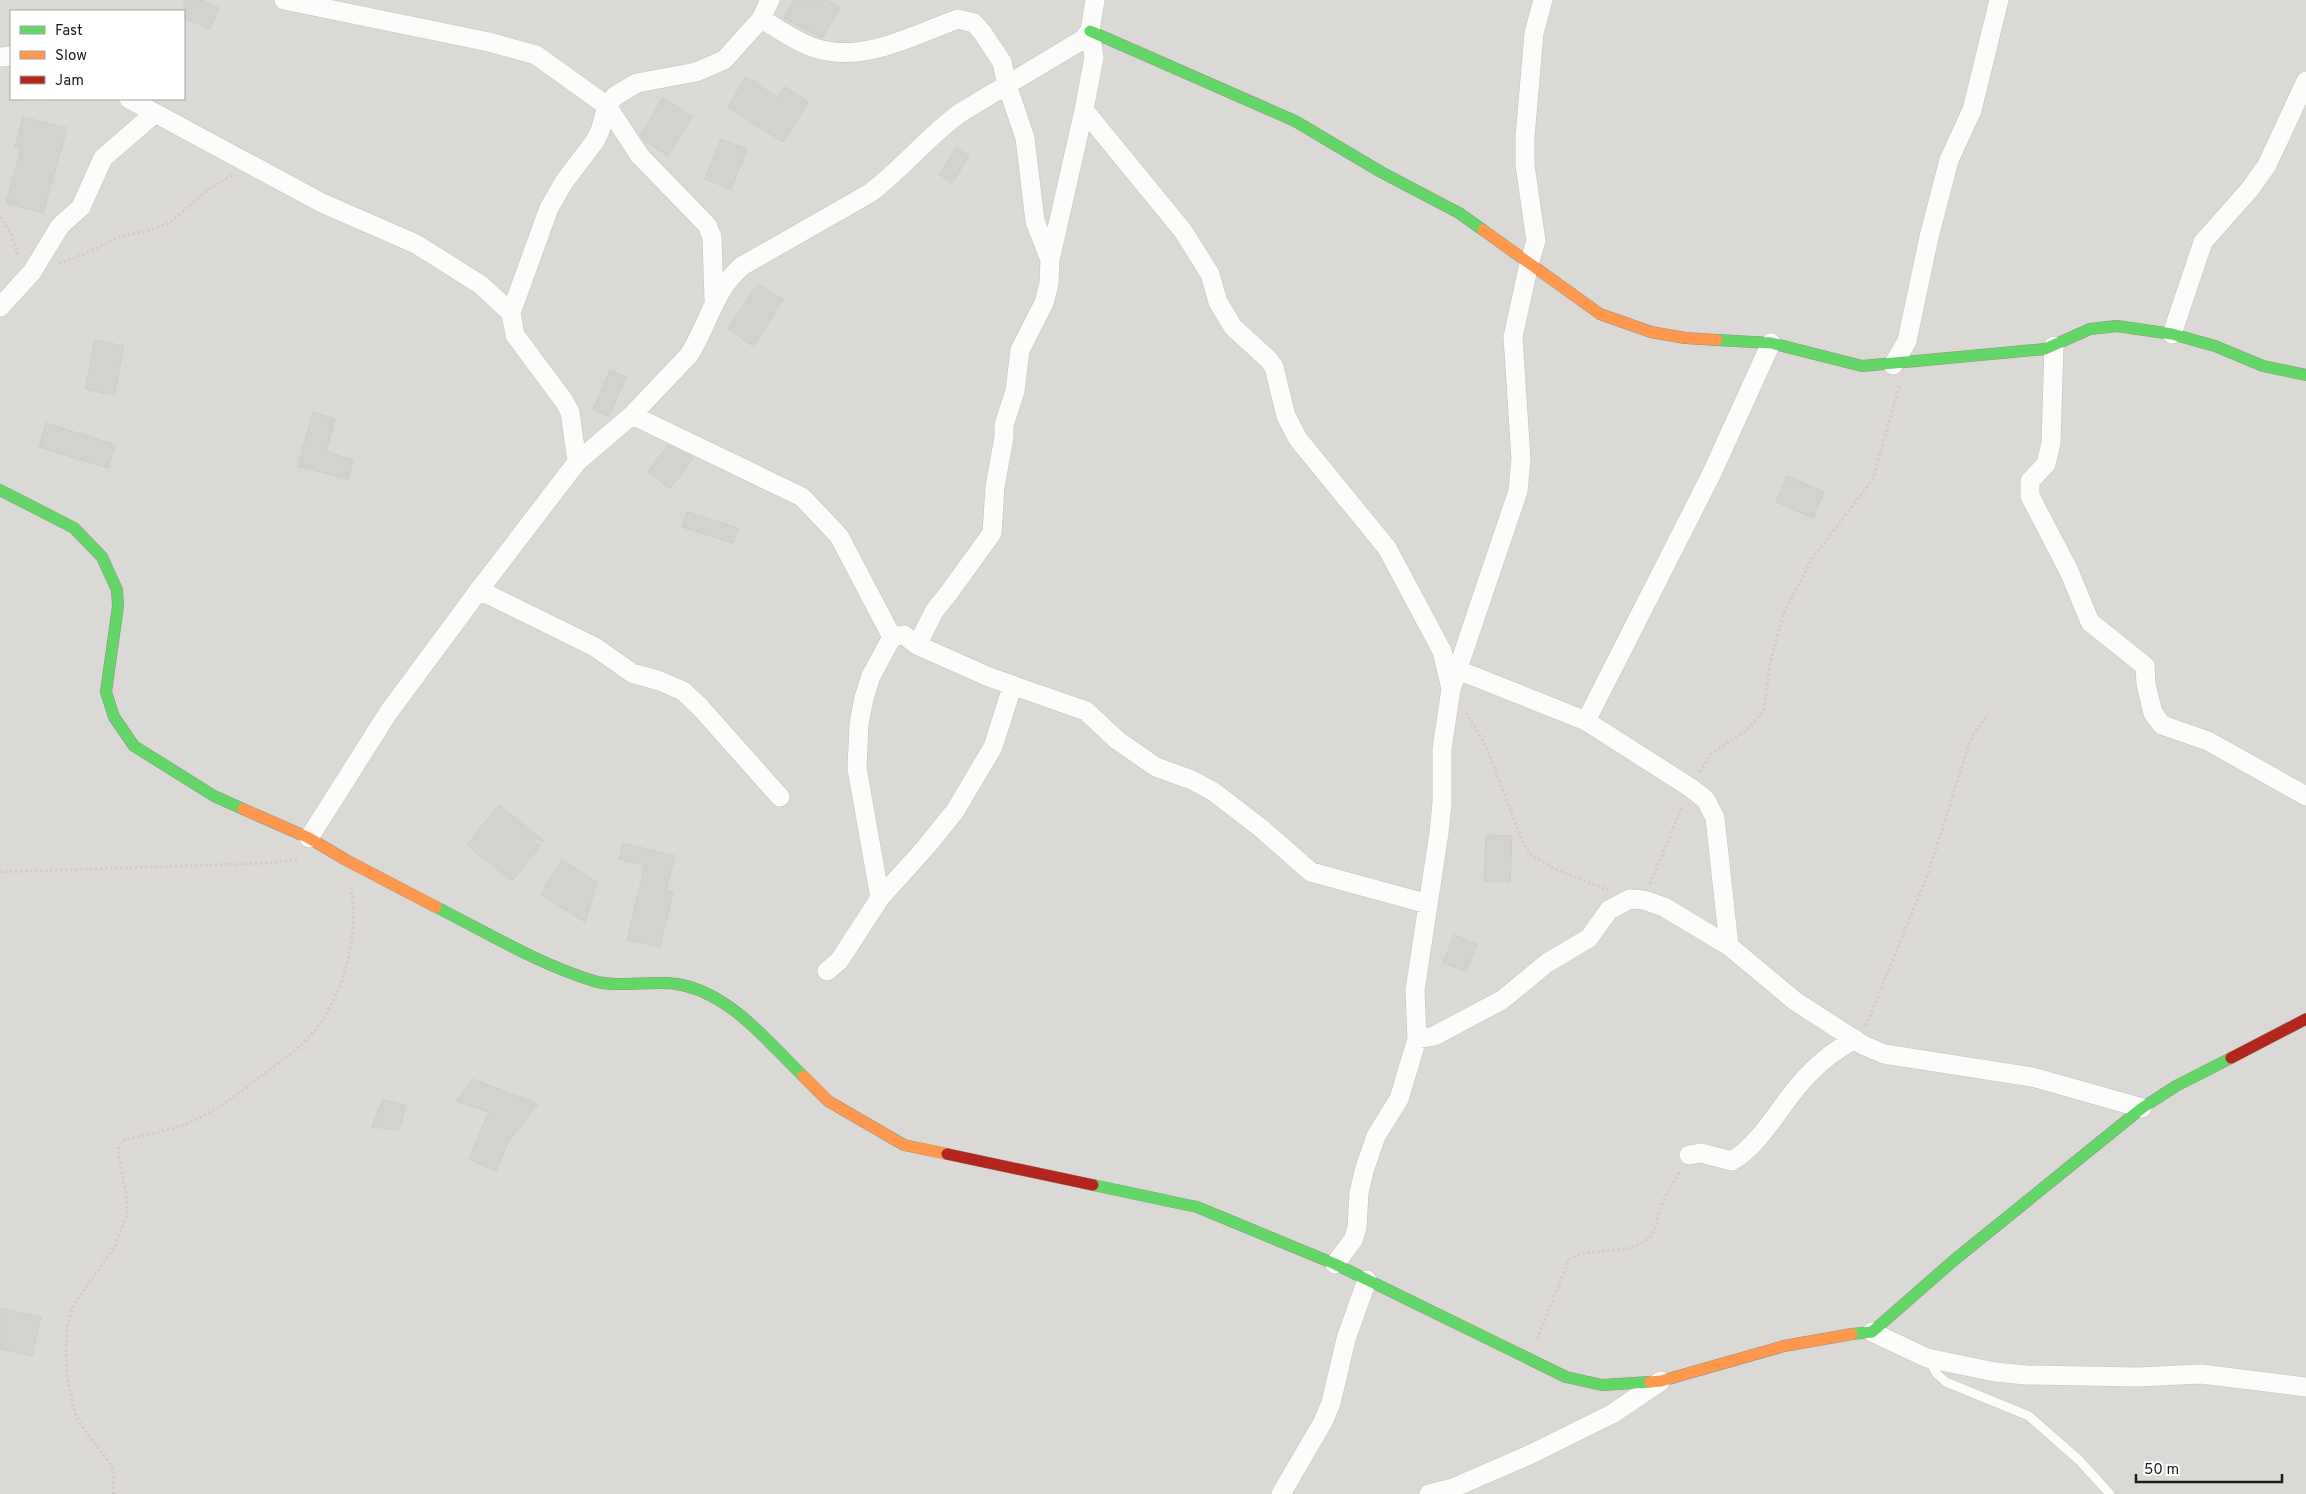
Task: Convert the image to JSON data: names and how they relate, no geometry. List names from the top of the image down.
{
  "legend": ["Fast", "Slow", "Jam"],
  "scale_bar": "50 m"
}
